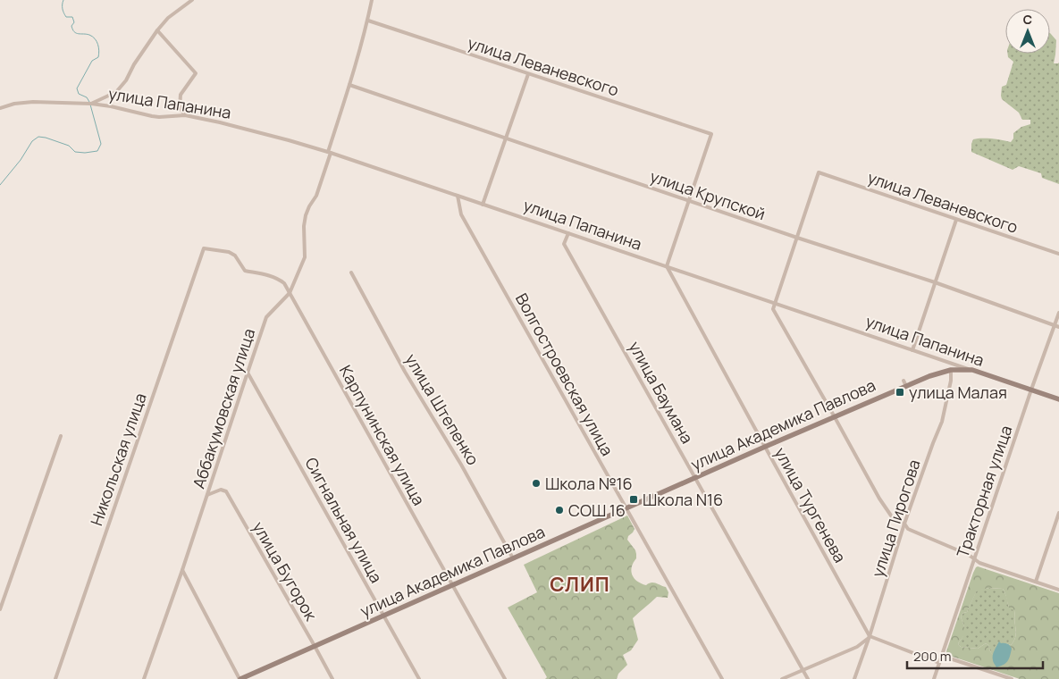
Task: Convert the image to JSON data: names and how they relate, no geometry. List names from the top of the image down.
{
  "streets": {
    "street": [
      "улица Леваневского",
      "улица Папанина",
      "улица Крупской",
      "Волгостроевская улица",
      "улица Баумана",
      "Аббакумовская улица",
      "улица Штепенко",
      "улица Академика Павлова",
      "Карпунинская улица",
      "Никольская улица",
      "Тракторная улица",
      "улица Тургенева",
      "улица Пирогова",
      "Сигнальная улица",
      "улица Бугорок"
    ]
  },
  "crossings": [
    ["улица Леваневского", "улица Крупской"],
    ["улица Леваневского", "Аббакумовская улица"],
    ["улица Папанина", "Волгостроевская улица"],
    ["улица Папанина", "улица Баумана"],
    ["улица Папанина", "Аббакумовская улица"],
    ["улица Папанина", "улица Академика Павлова"],
    ["улица Папанина", "Тракторная улица"],
    ["улица Папанина", "улица Тургенева"],
    ["улица Папанина", "улица Пирогова"],
    ["улица Крупской", "Аббакумовская улица"],
    ["улица Крупской", "Тракторная улица"],
    ["Волгостроевская улица", "улица Академика Павлова"],
    ["улица Баумана", "улица Академика Павлова"],
    ["Аббакумовская улица", "Карпунинская улица"],
    ["Аббакумовская улица", "Сигнальная улица"],
    ["Аббакумовская улица", "улица Бугорок"],
    ["улица Штепенко", "улица Академика Павлова"],
    ["улица Академика Павлова", "Карпунинская улица"],
    ["улица Академика Павлова", "улица Тургенева"],
    ["улица Академика Павлова", "улица Пирогова"],
    ["улица Академика Павлова", "Сигнальная улица"],
    ["улица Академика Павлова", "улица Бугорок"],
    ["Карпунинская улица", "Никольская улица"],
    ["улица Тургенева", "улица Пирогова"]
  ],
  "districts": ["СЛИП"],
  "places": {
    "transit": ["улица Малая", "Школа N16"],
    "other": ["Школа №16", "СОШ 16"]
  },
  "scale_bar": "200 m",
  "north": "top"
}
